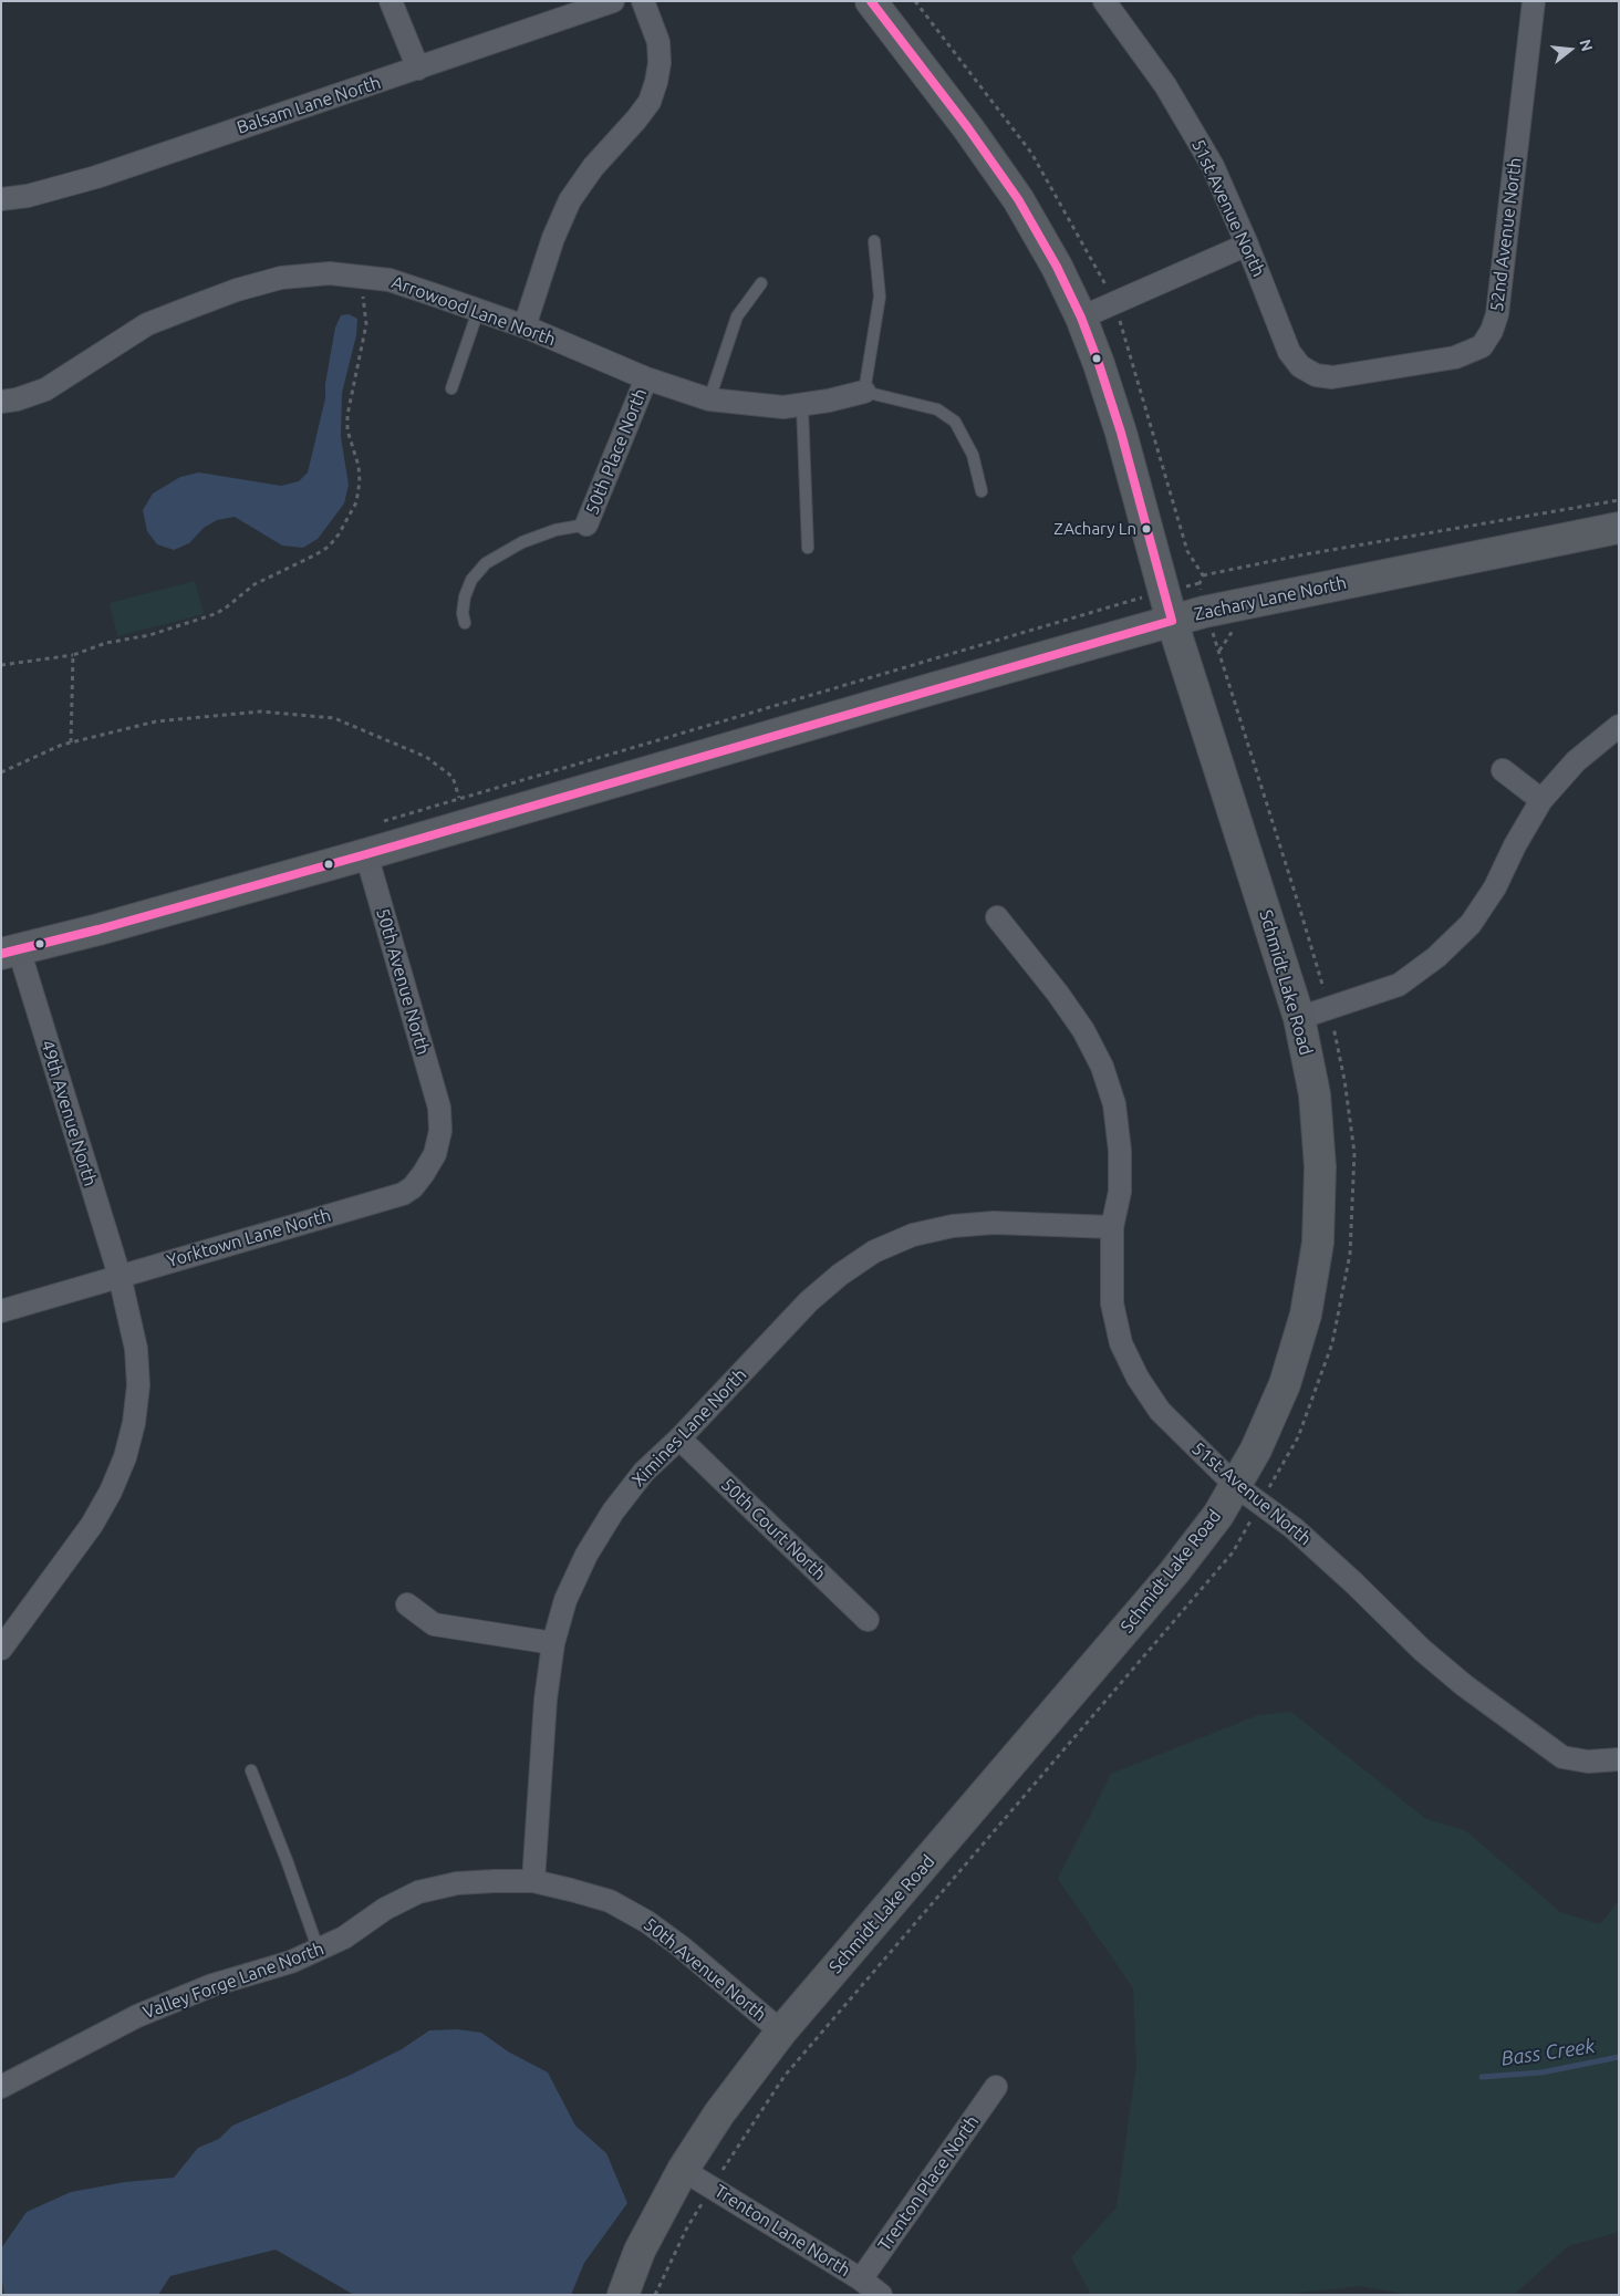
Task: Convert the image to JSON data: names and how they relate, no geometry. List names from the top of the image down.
{
  "streets": {
    "street": [
      "Balsam Lane North",
      "51st Avenue North",
      "52nd Avenue North",
      "Arrowood Lane North",
      "50th Place North",
      "Zachary Lane North",
      "50th Avenue North",
      "Schmidt Lake Road",
      "49th Avenue North",
      "Yorktown Lane North",
      "Ximines Lane North",
      "50th Court North",
      "Valley Forge Lane North",
      "Trenton Place North",
      "Trenton Lane North"
    ]
  },
  "crossings": [
    ["51st Avenue North", "52nd Avenue North"],
    ["51st Avenue North", "Schmidt Lake Road"],
    ["51st Avenue North", "Ximines Lane North"],
    ["Arrowood Lane North", "50th Place North"],
    ["Zachary Lane North", "50th Avenue North"],
    ["Zachary Lane North", "Schmidt Lake Road"],
    ["Zachary Lane North", "49th Avenue North"],
    ["50th Avenue North", "Schmidt Lake Road"],
    ["50th Avenue North", "Yorktown Lane North"],
    ["50th Avenue North", "Ximines Lane North"],
    ["50th Avenue North", "Valley Forge Lane North"],
    ["Schmidt Lake Road", "Trenton Lane North"],
    ["49th Avenue North", "Yorktown Lane North"],
    ["Ximines Lane North", "50th Court North"],
    ["Ximines Lane North", "Valley Forge Lane North"],
    ["Trenton Place North", "Trenton Lane North"]
  ],
  "water": ["Bass Creek"],
  "places": ["ZAchary Ln"],
  "north": "right"
}
